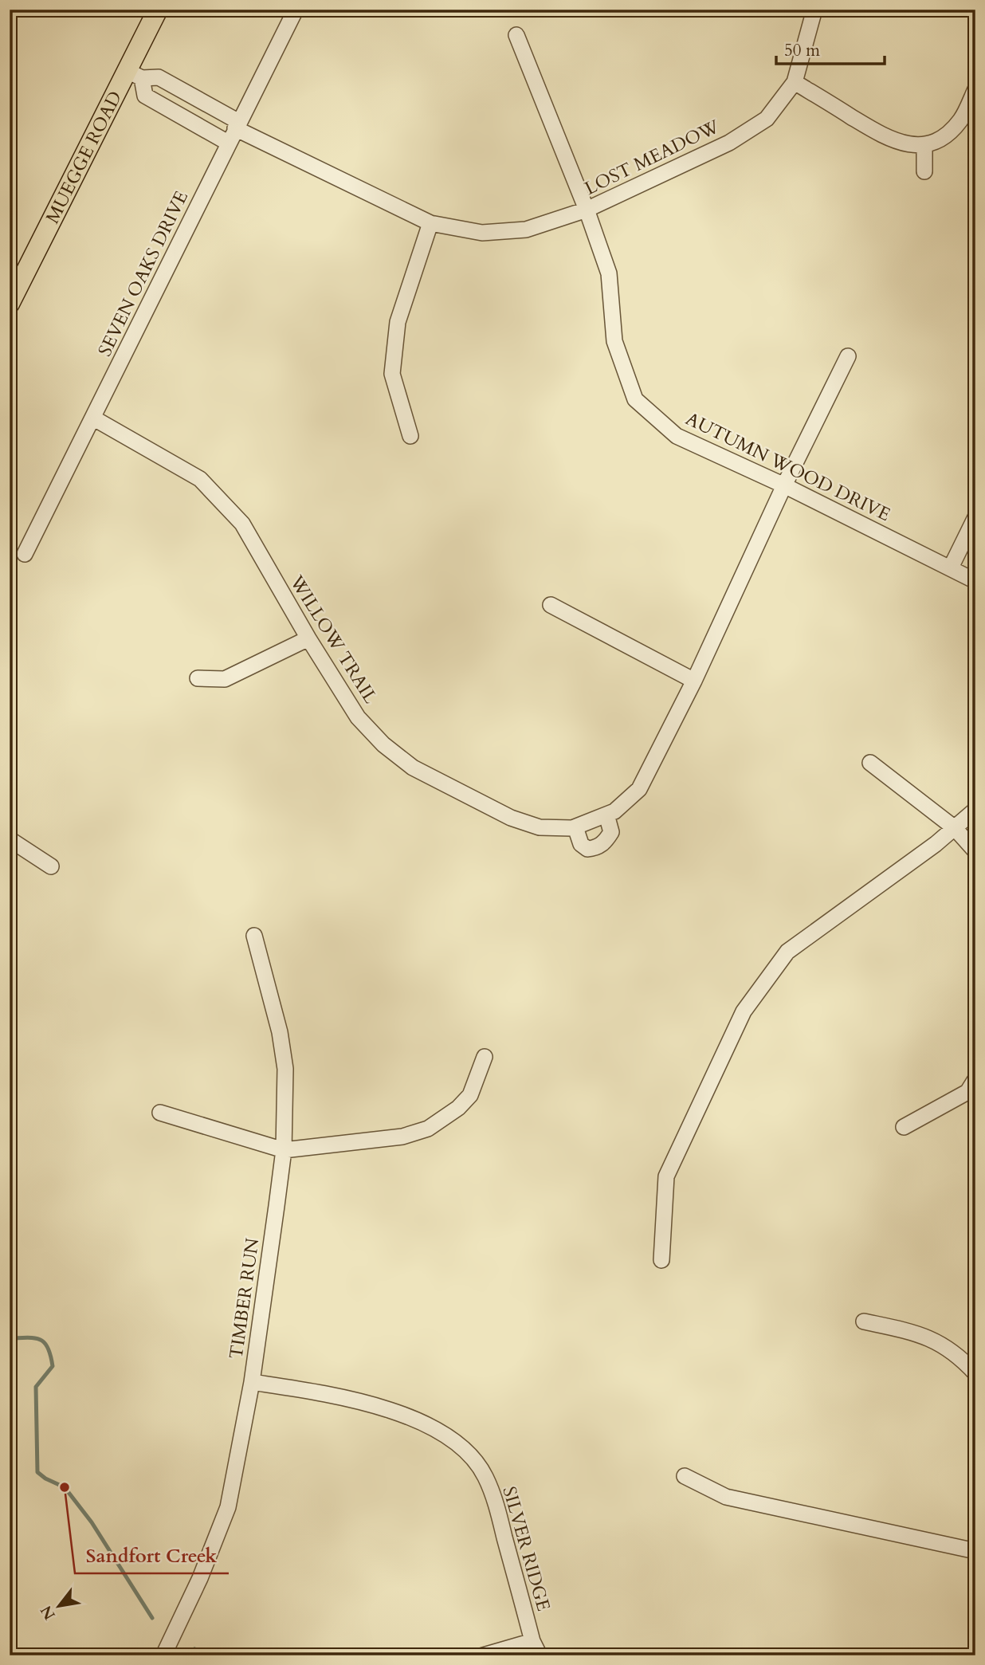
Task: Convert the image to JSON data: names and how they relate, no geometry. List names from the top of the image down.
{
  "streets": {
    "main road": ["MUEGGE ROAD"],
    "street": [
      "LOST MEADOW",
      "SEVEN OAKS DRIVE",
      "AUTUMN WOOD DRIVE",
      "WILLOW TRAIL",
      "TIMBER RUN",
      "SILVER RIDGE"
    ]
  },
  "crossings": [
    ["LOST MEADOW", "AUTUMN WOOD DRIVE"],
    ["SEVEN OAKS DRIVE", "WILLOW TRAIL"],
    ["AUTUMN WOOD DRIVE", "WILLOW TRAIL"],
    ["TIMBER RUN", "SILVER RIDGE"]
  ],
  "places": ["Sandfort Creek"],
  "scale_bar": "50 m",
  "north": "bottom left"
}
